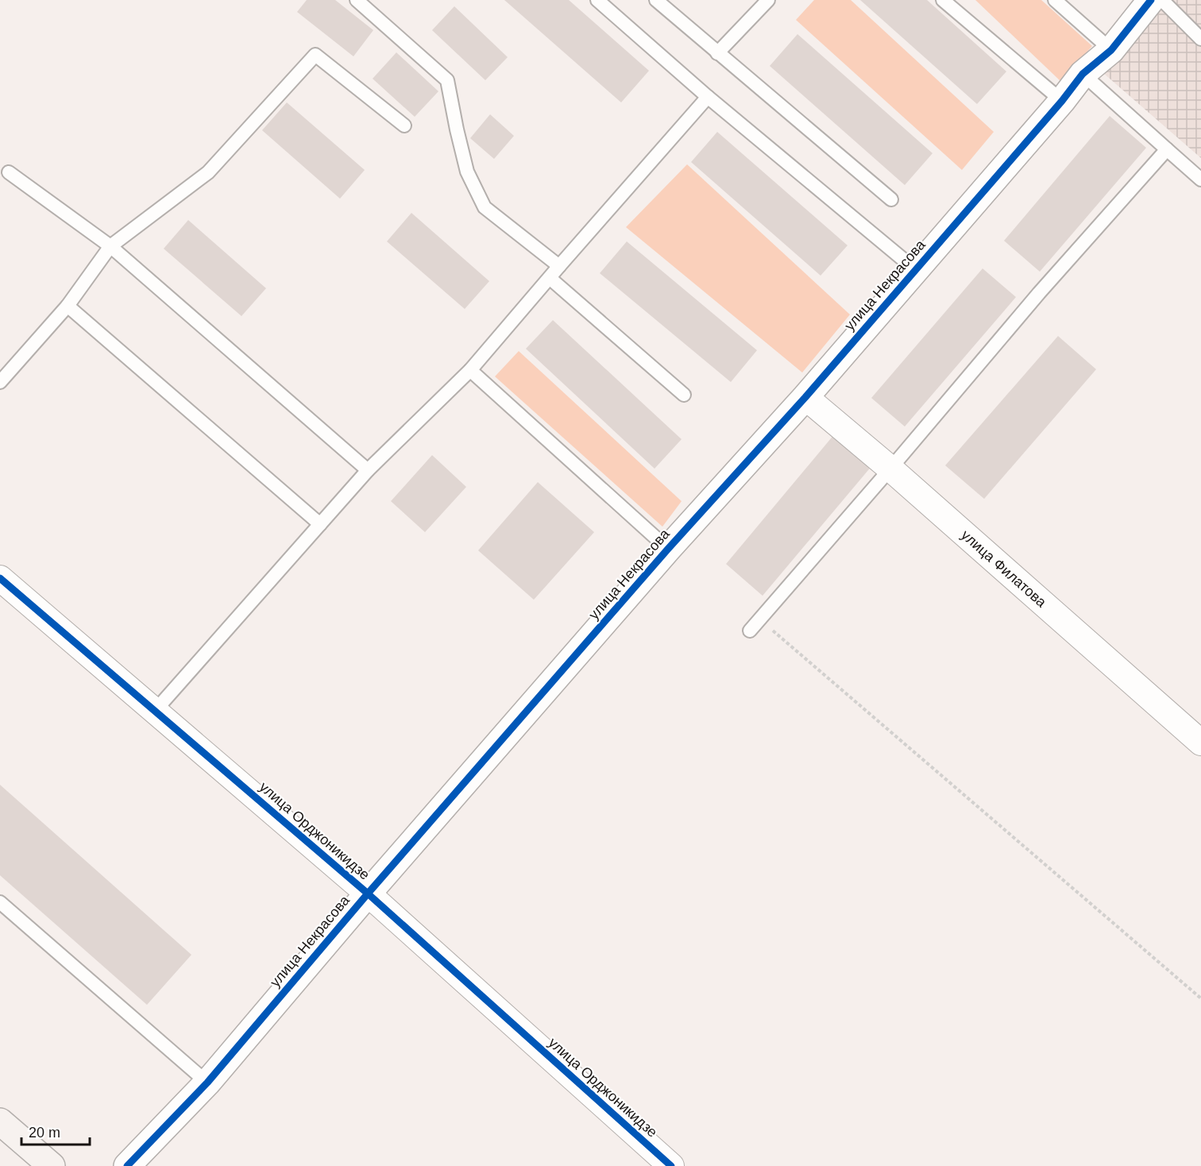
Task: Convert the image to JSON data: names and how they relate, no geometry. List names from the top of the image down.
{
  "streets": {
    "street": ["улица Некрасова", "улица Филатова", "улица Орджоникидзе"]
  },
  "crossings": [
    ["улица Некрасова", "улица Филатова"],
    ["улица Некрасова", "улица Орджоникидзе"]
  ],
  "scale_bar": "20 m"
}
